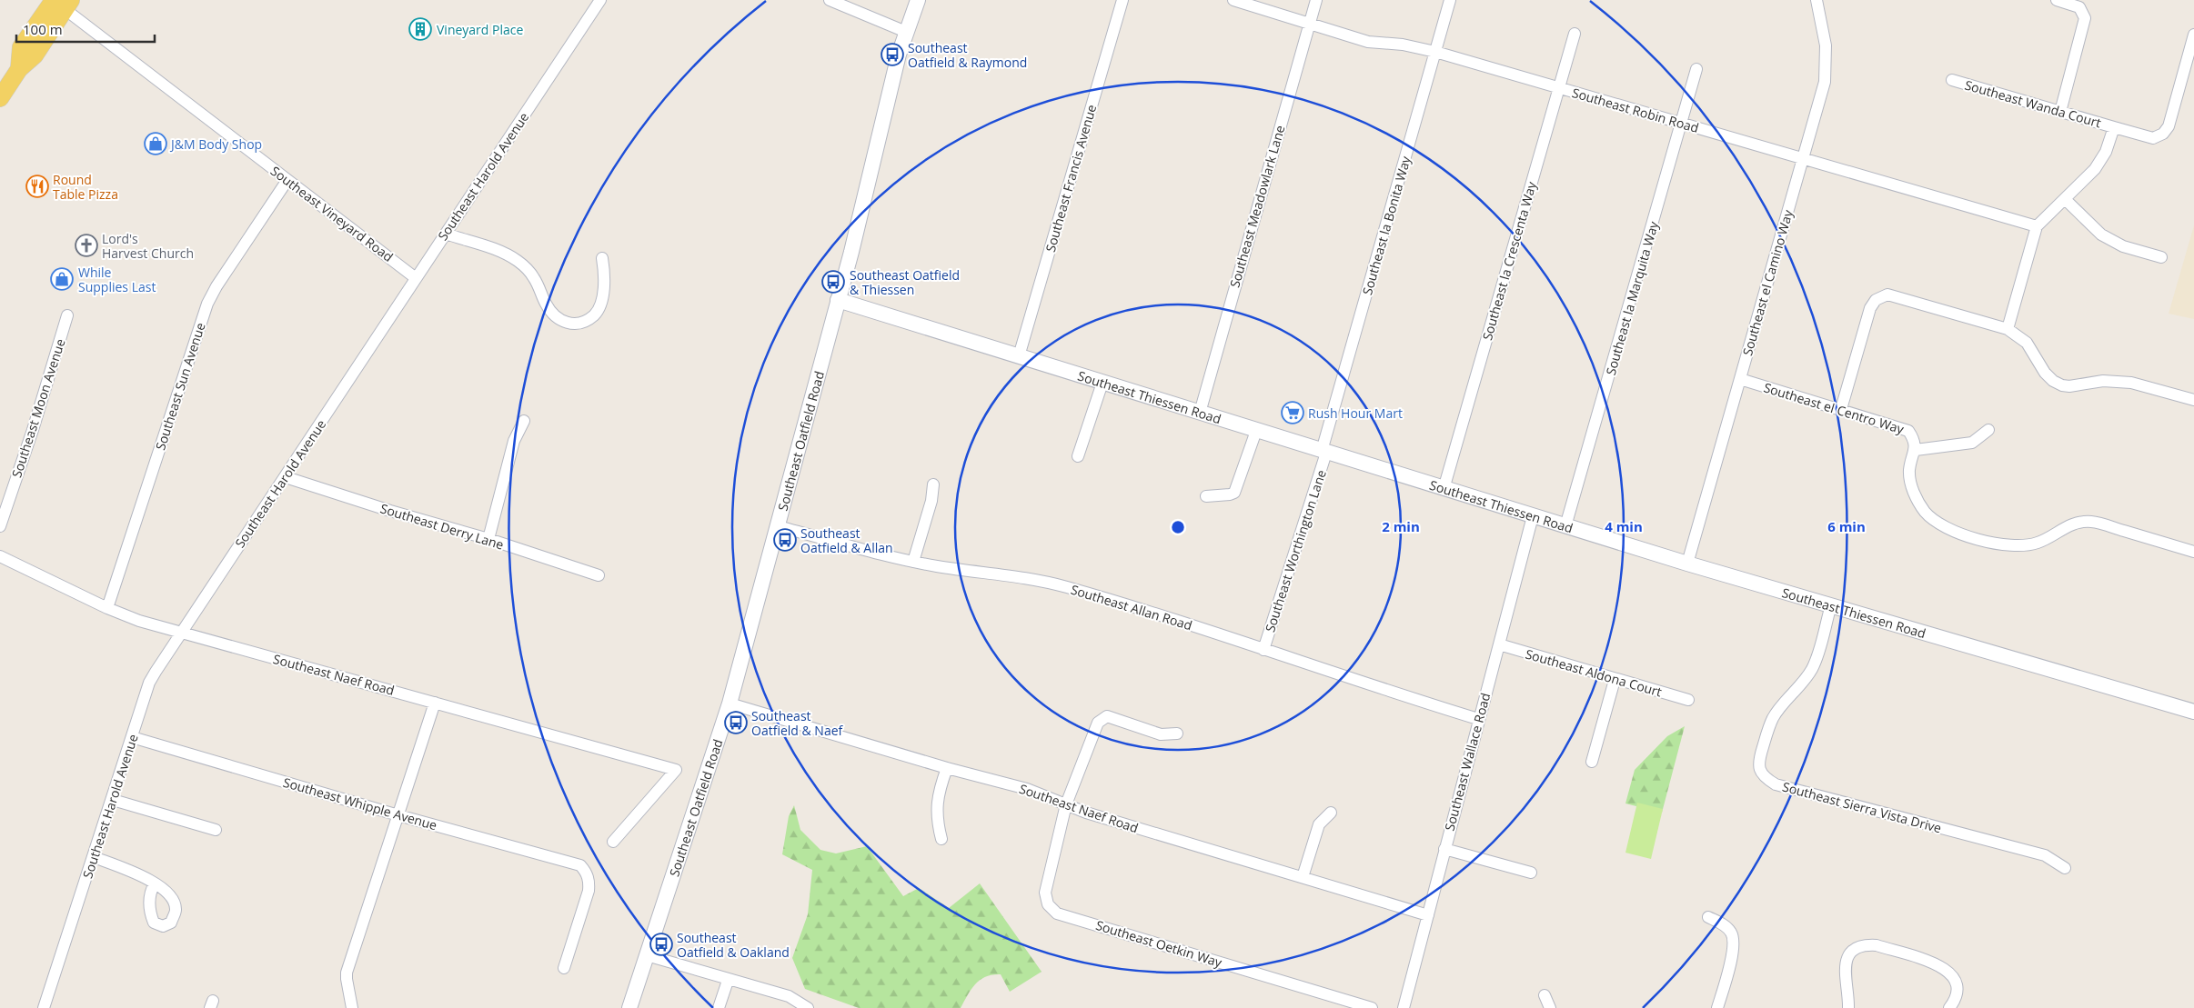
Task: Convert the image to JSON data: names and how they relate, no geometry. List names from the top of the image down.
{
  "streets": {
    "main road": ["Southeast Thiessen Road", "Southeast Oatfield Road"],
    "street": [
      "Southeast Wanda Court",
      "Southeast Robin Road",
      "Southeast Harold Avenue",
      "Southeast Francis Avenue",
      "Southeast Meadowlark Lane",
      "Southeast Vineyard Road",
      "Southeast la Bonita Way",
      "Southeast la Crescenta Way",
      "Southeast el Camino Way",
      "Southeast la Marquita Way",
      "Southeast Sun Avenue",
      "Southeast Moon Avenue",
      "Southeast el Centro Way",
      "Southeast Derry Lane",
      "Southeast Worthington Lane",
      "Southeast Allan Road",
      "Southeast Aldona Court",
      "Southeast Naef Road",
      "Southeast Wallace Road",
      "Southeast Whipple Avenue",
      "Southeast Sierra Vista Drive",
      "Southeast Oetkin Way"
    ]
  },
  "crossings": [
    ["Southeast Robin Road", "Southeast Meadowlark Lane"],
    ["Southeast Robin Road", "Southeast la Bonita Way"],
    ["Southeast Robin Road", "Southeast la Crescenta Way"],
    ["Southeast Robin Road", "Southeast el Camino Way"],
    ["Southeast Robin Road", "Southeast la Marquita Way"],
    ["Southeast Harold Avenue", "Southeast Vineyard Road"],
    ["Southeast Harold Avenue", "Southeast Derry Lane"],
    ["Southeast Harold Avenue", "Southeast Naef Road"],
    ["Southeast Harold Avenue", "Southeast Whipple Avenue"],
    ["Southeast Francis Avenue", "Southeast Thiessen Road"],
    ["Southeast Meadowlark Lane", "Southeast Thiessen Road"],
    ["Southeast Vineyard Road", "Southeast Sun Avenue"],
    ["Southeast la Bonita Way", "Southeast Thiessen Road"],
    ["Southeast la Bonita Way", "Southeast Worthington Lane"],
    ["Southeast la Crescenta Way", "Southeast Thiessen Road"],
    ["Southeast el Camino Way", "Southeast Thiessen Road"],
    ["Southeast el Camino Way", "Southeast el Centro Way"],
    ["Southeast la Marquita Way", "Southeast Thiessen Road"],
    ["Southeast Sun Avenue", "Southeast Naef Road"],
    ["Southeast Thiessen Road", "Southeast Oatfield Road"],
    ["Southeast Thiessen Road", "Southeast Worthington Lane"],
    ["Southeast Thiessen Road", "Southeast Wallace Road"],
    ["Southeast Thiessen Road", "Southeast Sierra Vista Drive"],
    ["Southeast Oatfield Road", "Southeast Allan Road"],
    ["Southeast Oatfield Road", "Southeast Naef Road"],
    ["Southeast Worthington Lane", "Southeast Allan Road"],
    ["Southeast Allan Road", "Southeast Wallace Road"],
    ["Southeast Aldona Court", "Southeast Wallace Road"],
    ["Southeast Naef Road", "Southeast Wallace Road"],
    ["Southeast Naef Road", "Southeast Oetkin Way"]
  ],
  "places": {
    "building": ["Vineyard Place"],
    "bus stop": [
      "Southeast Oatfield & Raymond",
      "Southeast Oatfield & Thiessen",
      "Southeast Oatfield & Allan",
      "Southeast Oatfield & Naef",
      "Southeast Oatfield & Oakland"
    ],
    "shop": ["J&M Body Shop", "While Supplies Last"],
    "restaurant": ["Round Table Pizza"],
    "church": ["Lord's Harvest Church"],
    "supermarket": ["Rush Hour Mart"]
  },
  "scale_bar": "100 m",
  "rings": ["2 min", "4 min", "6 min"]
}
